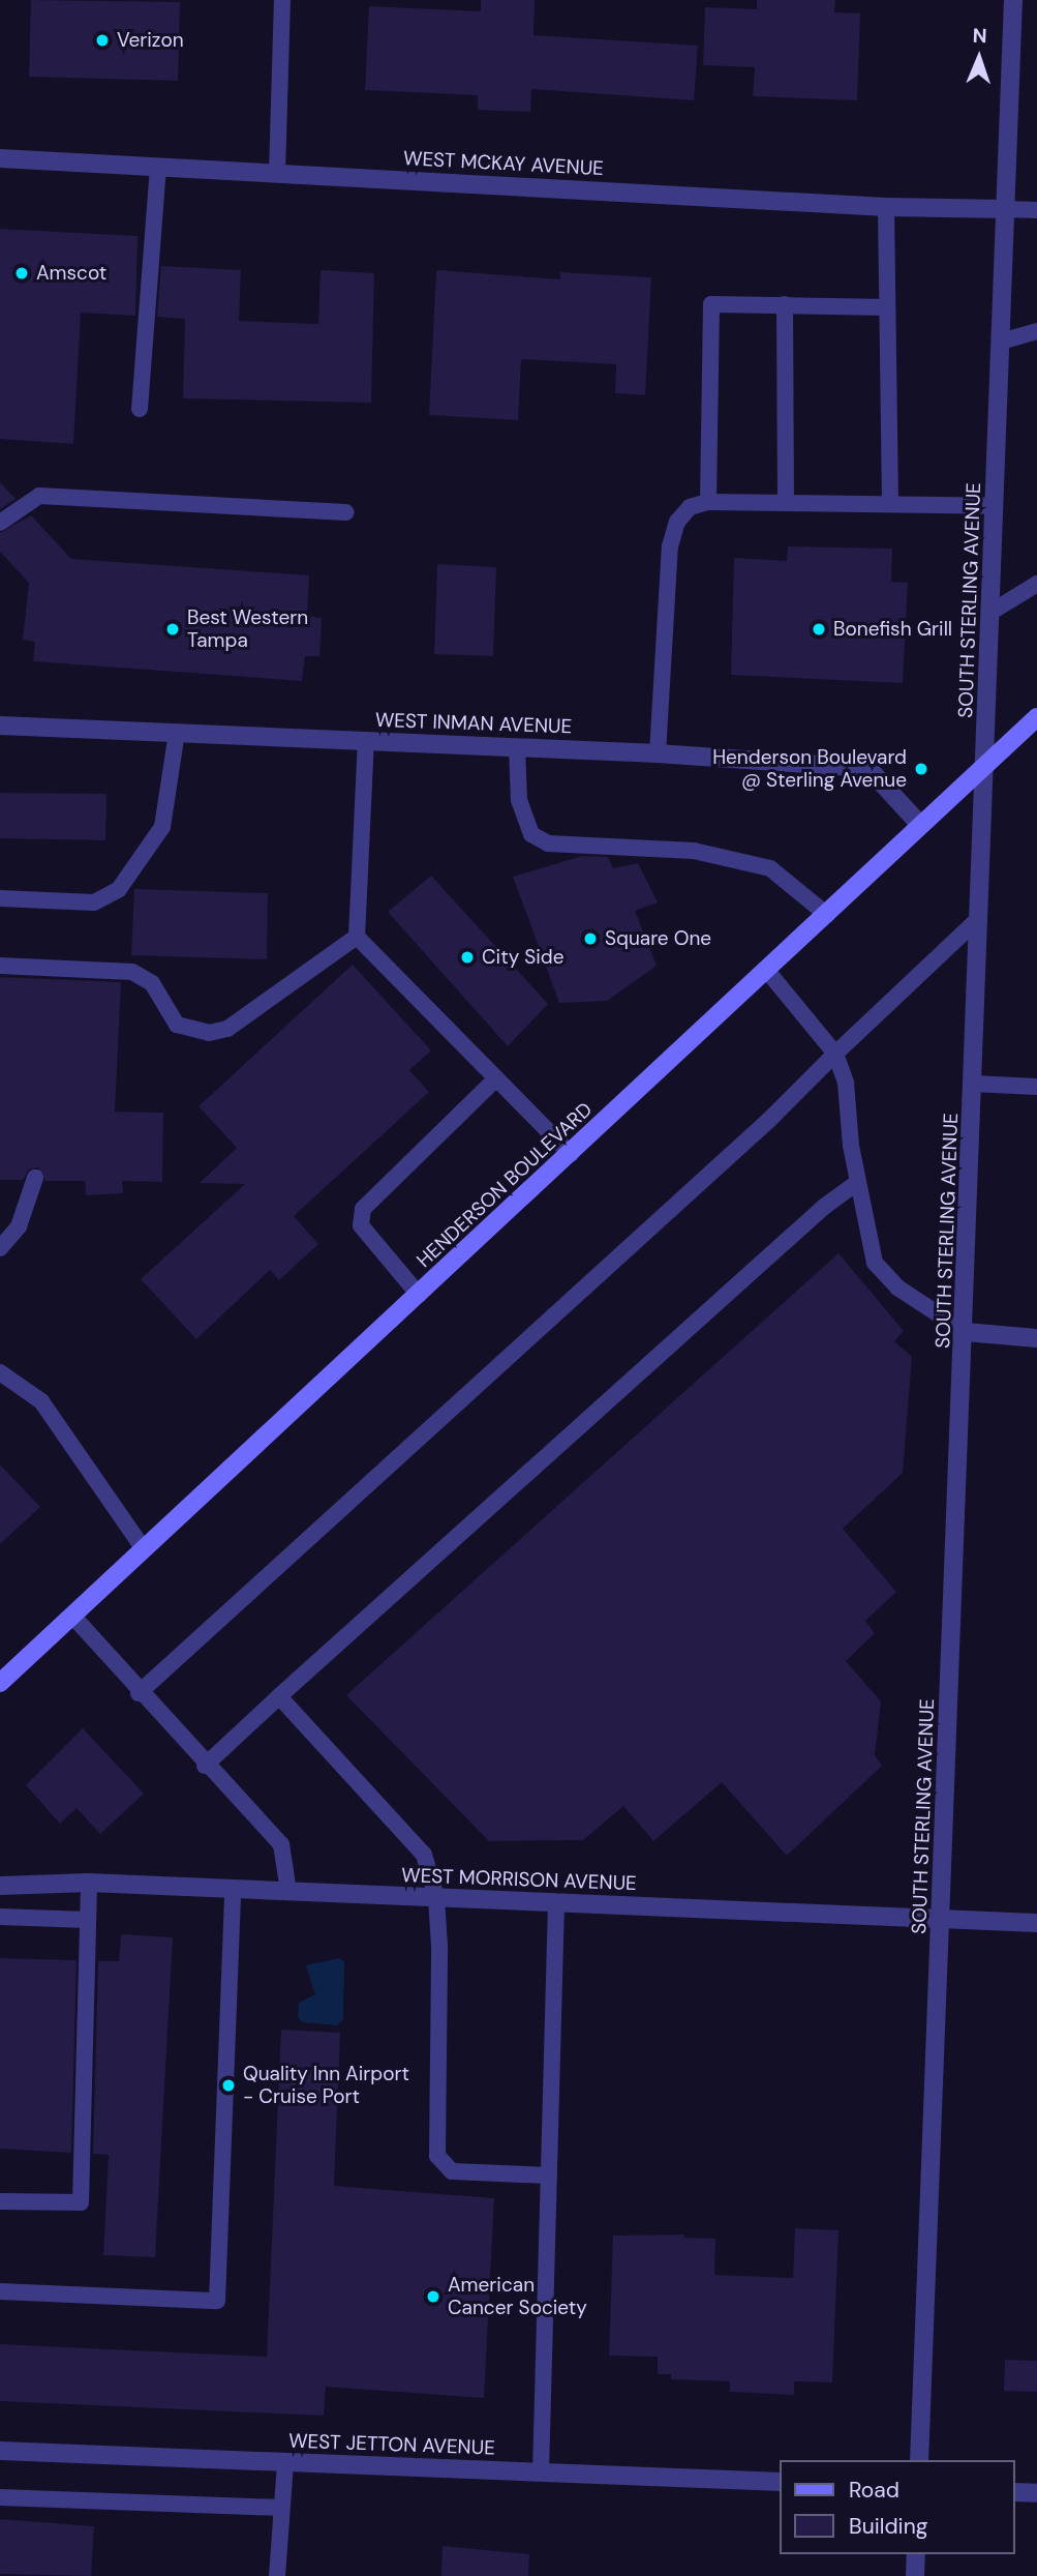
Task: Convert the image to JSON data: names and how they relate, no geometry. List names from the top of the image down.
{
  "streets": {
    "main road": ["HENDERSON BOULEVARD"],
    "street": [
      "WEST MCKAY AVENUE",
      "SOUTH STERLING AVENUE",
      "WEST INMAN AVENUE",
      "WEST MORRISON AVENUE",
      "WEST JETTON AVENUE"
    ]
  },
  "crossings": [
    ["WEST MCKAY AVENUE", "SOUTH STERLING AVENUE"],
    ["SOUTH STERLING AVENUE", "HENDERSON BOULEVARD"],
    ["SOUTH STERLING AVENUE", "WEST MORRISON AVENUE"],
    ["WEST INMAN AVENUE", "HENDERSON BOULEVARD"]
  ],
  "places": [
    "Verizon",
    "Amscot",
    "Best Western Tampa",
    "Bonefish Grill",
    "Henderson Boulevard @ Sterling Avenue",
    "Square One",
    "City Side",
    "Quality Inn Airport - Cruise Port",
    "American Cancer Society"
  ],
  "legend": ["Road", "Building"],
  "north": "top"
}
